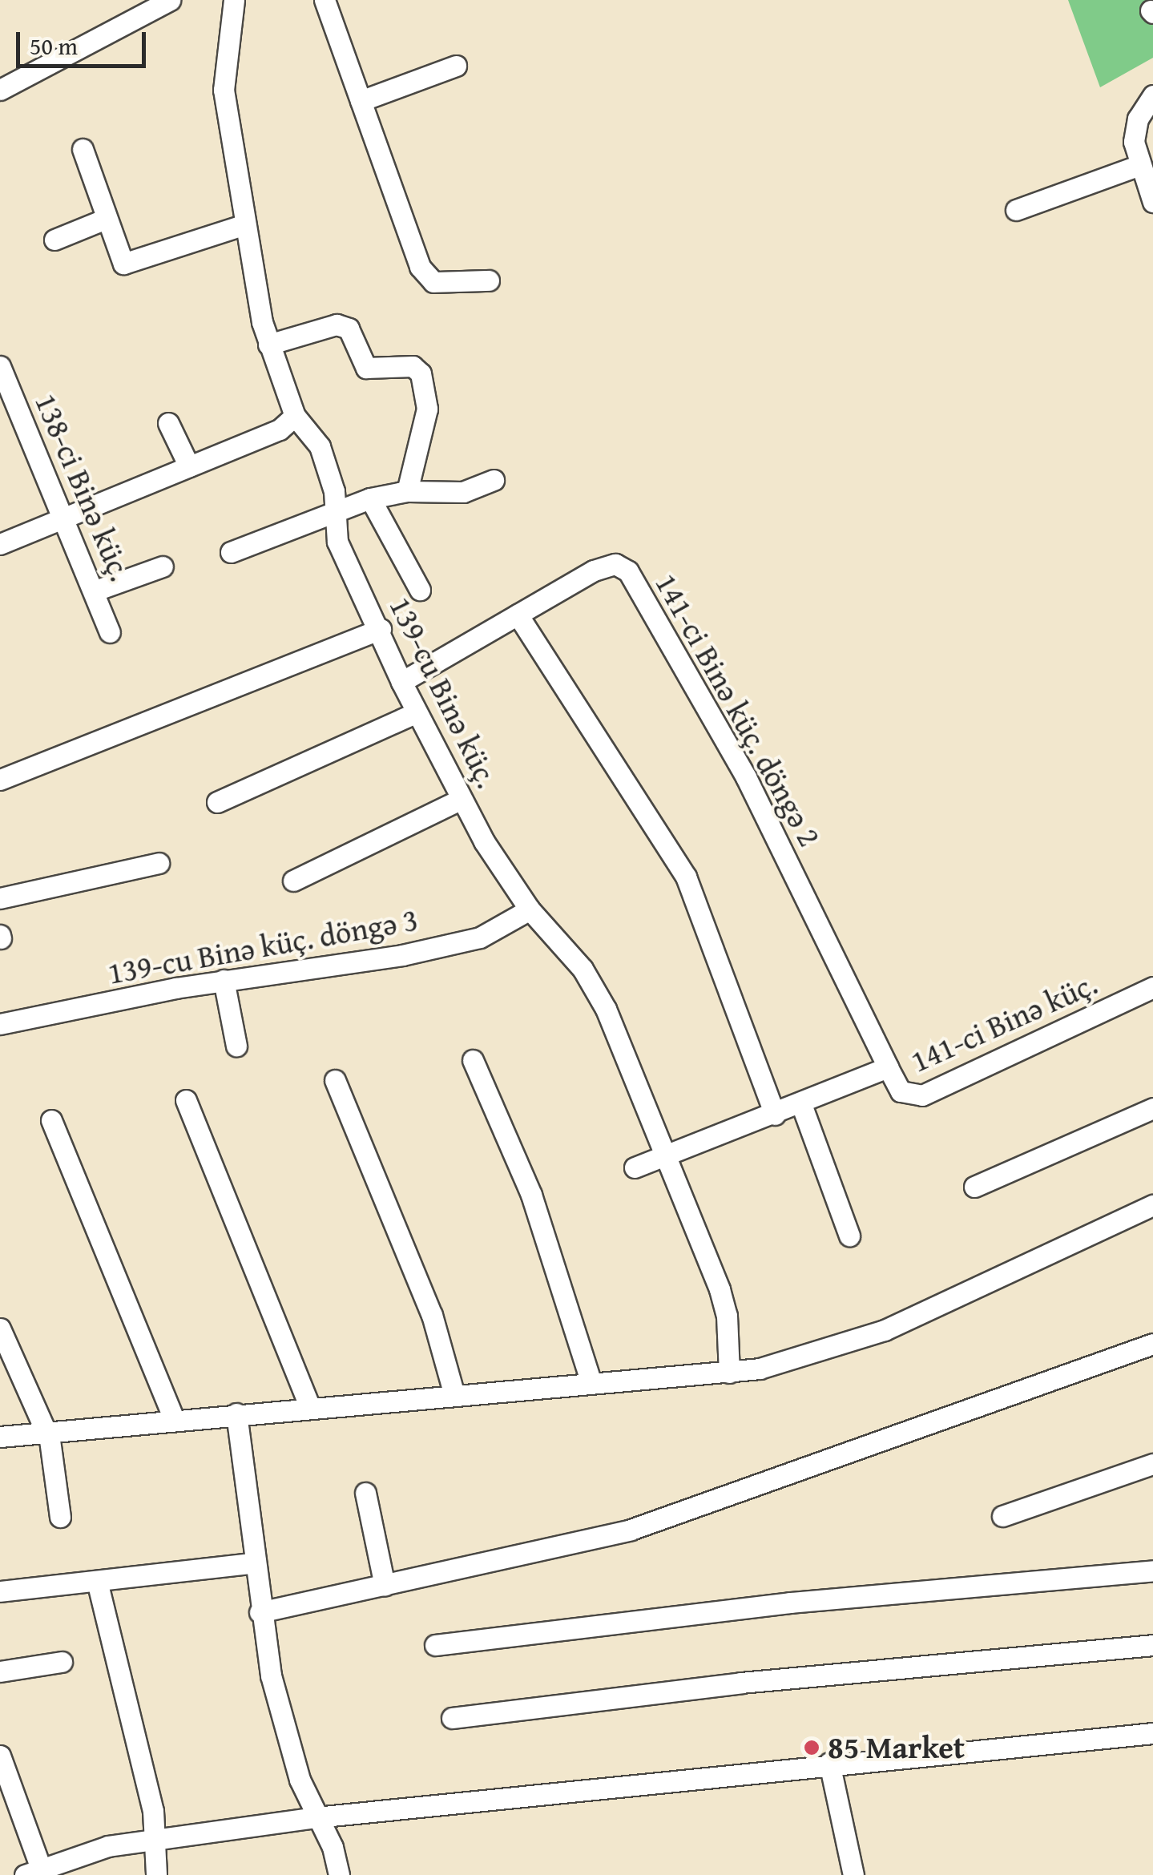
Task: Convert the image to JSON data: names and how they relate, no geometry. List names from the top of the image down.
{
  "streets": {
    "street": [
      "138-ci Binə küç.",
      "139-cu Binə küç.",
      "141-ci Binə küç. döngə 2",
      "139-cu Binə küç. döngə 3",
      "141-ci Binə küç."
    ]
  },
  "crossings": [
    ["139-cu Binə küç.", "141-ci Binə küç. döngə 2"],
    ["139-cu Binə küç.", "139-cu Binə küç. döngə 3"],
    ["139-cu Binə küç.", "141-ci Binə küç."],
    ["141-ci Binə küç. döngə 2", "141-ci Binə küç."]
  ],
  "places": ["85 Market"],
  "scale_bar": "50 m"
}
